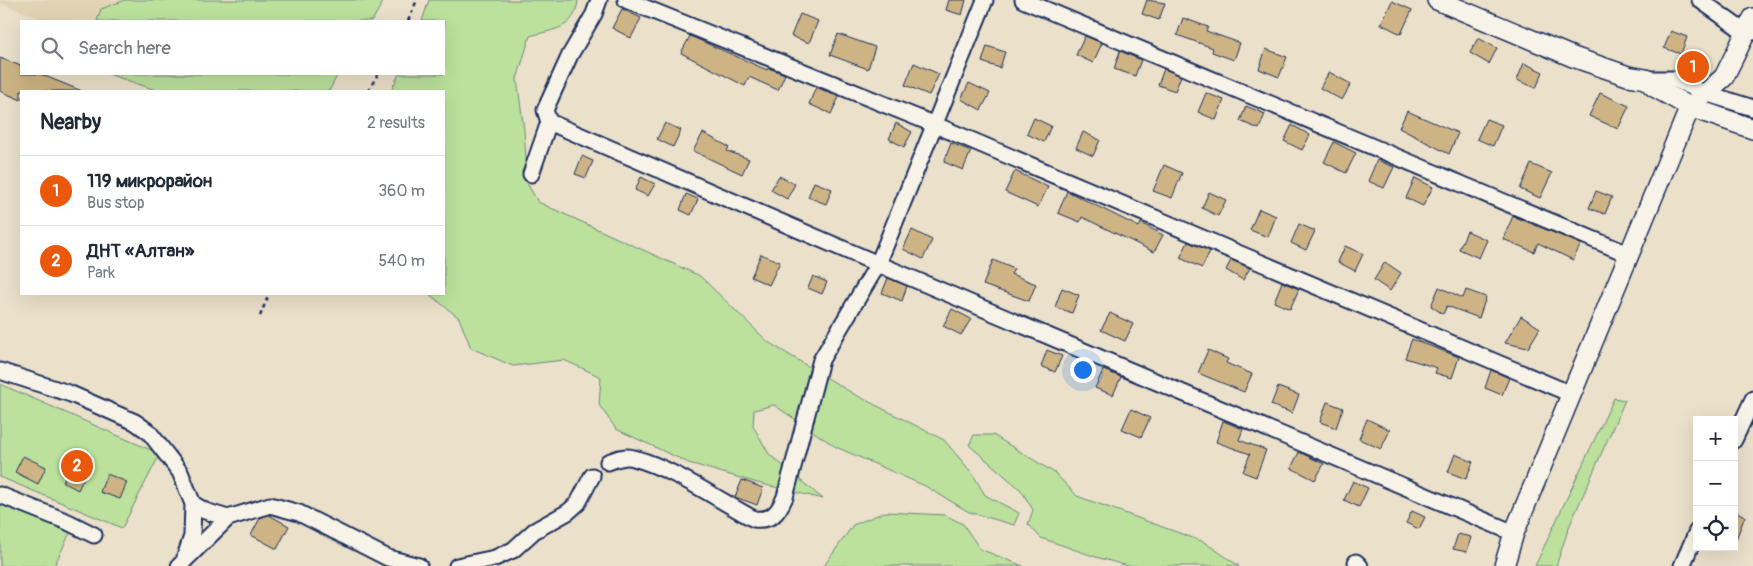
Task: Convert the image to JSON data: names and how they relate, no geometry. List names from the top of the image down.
{
  "page": {
    "search": "Search here",
    "pins": ["1", "2"],
    "heading": ["Nearby", "2 results"],
    "list": [
      {
        "mark": "1",
        "name": "119 микрорайон",
        "note": "Bus stop",
        "value": "360 m"
      },
      {
        "mark": "2",
        "name": "ДНТ «Алтан»",
        "note": "Park",
        "value": "540 m"
      }
    ],
    "map_buttons": ["+", "−"]
  }
}
